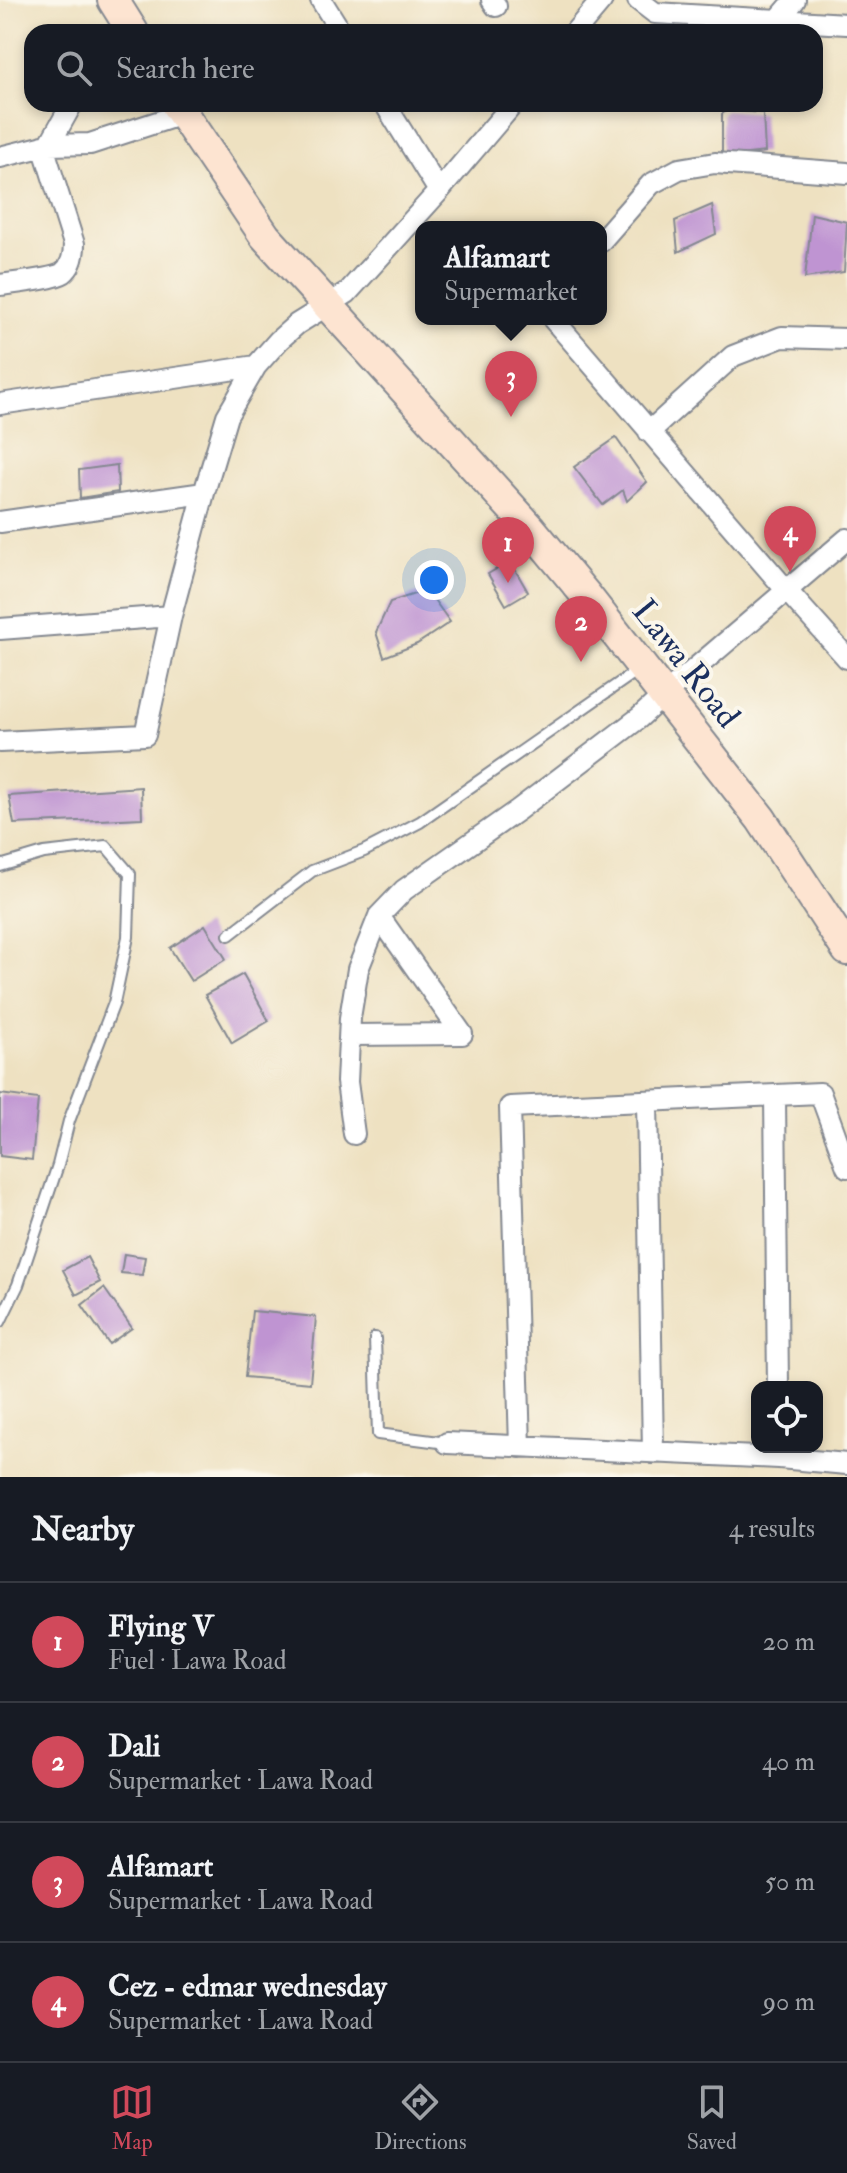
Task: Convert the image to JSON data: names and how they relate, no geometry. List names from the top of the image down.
{
  "streets": {
    "main road": ["Lawa Road"]
  },
  "page": {
    "search": "Search here",
    "popup": ["Alfamart", "Supermarket"],
    "pins": [
      "3",
      "4",
      "1",
      "2"
    ],
    "heading": ["Nearby", "4 results"],
    "list": [
      {
        "mark": "1",
        "name": "Flying V",
        "note": "Fuel · Lawa Road",
        "value": "20 m"
      },
      {
        "mark": "2",
        "name": "Dali",
        "note": "Supermarket · Lawa Road",
        "value": "40 m"
      },
      {
        "mark": "3",
        "name": "Alfamart",
        "note": "Supermarket · Lawa Road",
        "value": "50 m"
      },
      {
        "mark": "4",
        "name": "Cez - edmar wednesday",
        "note": "Supermarket · Lawa Road",
        "value": "90 m"
      }
    ],
    "nav": ["Map", "Directions", "Saved"]
  }
}
